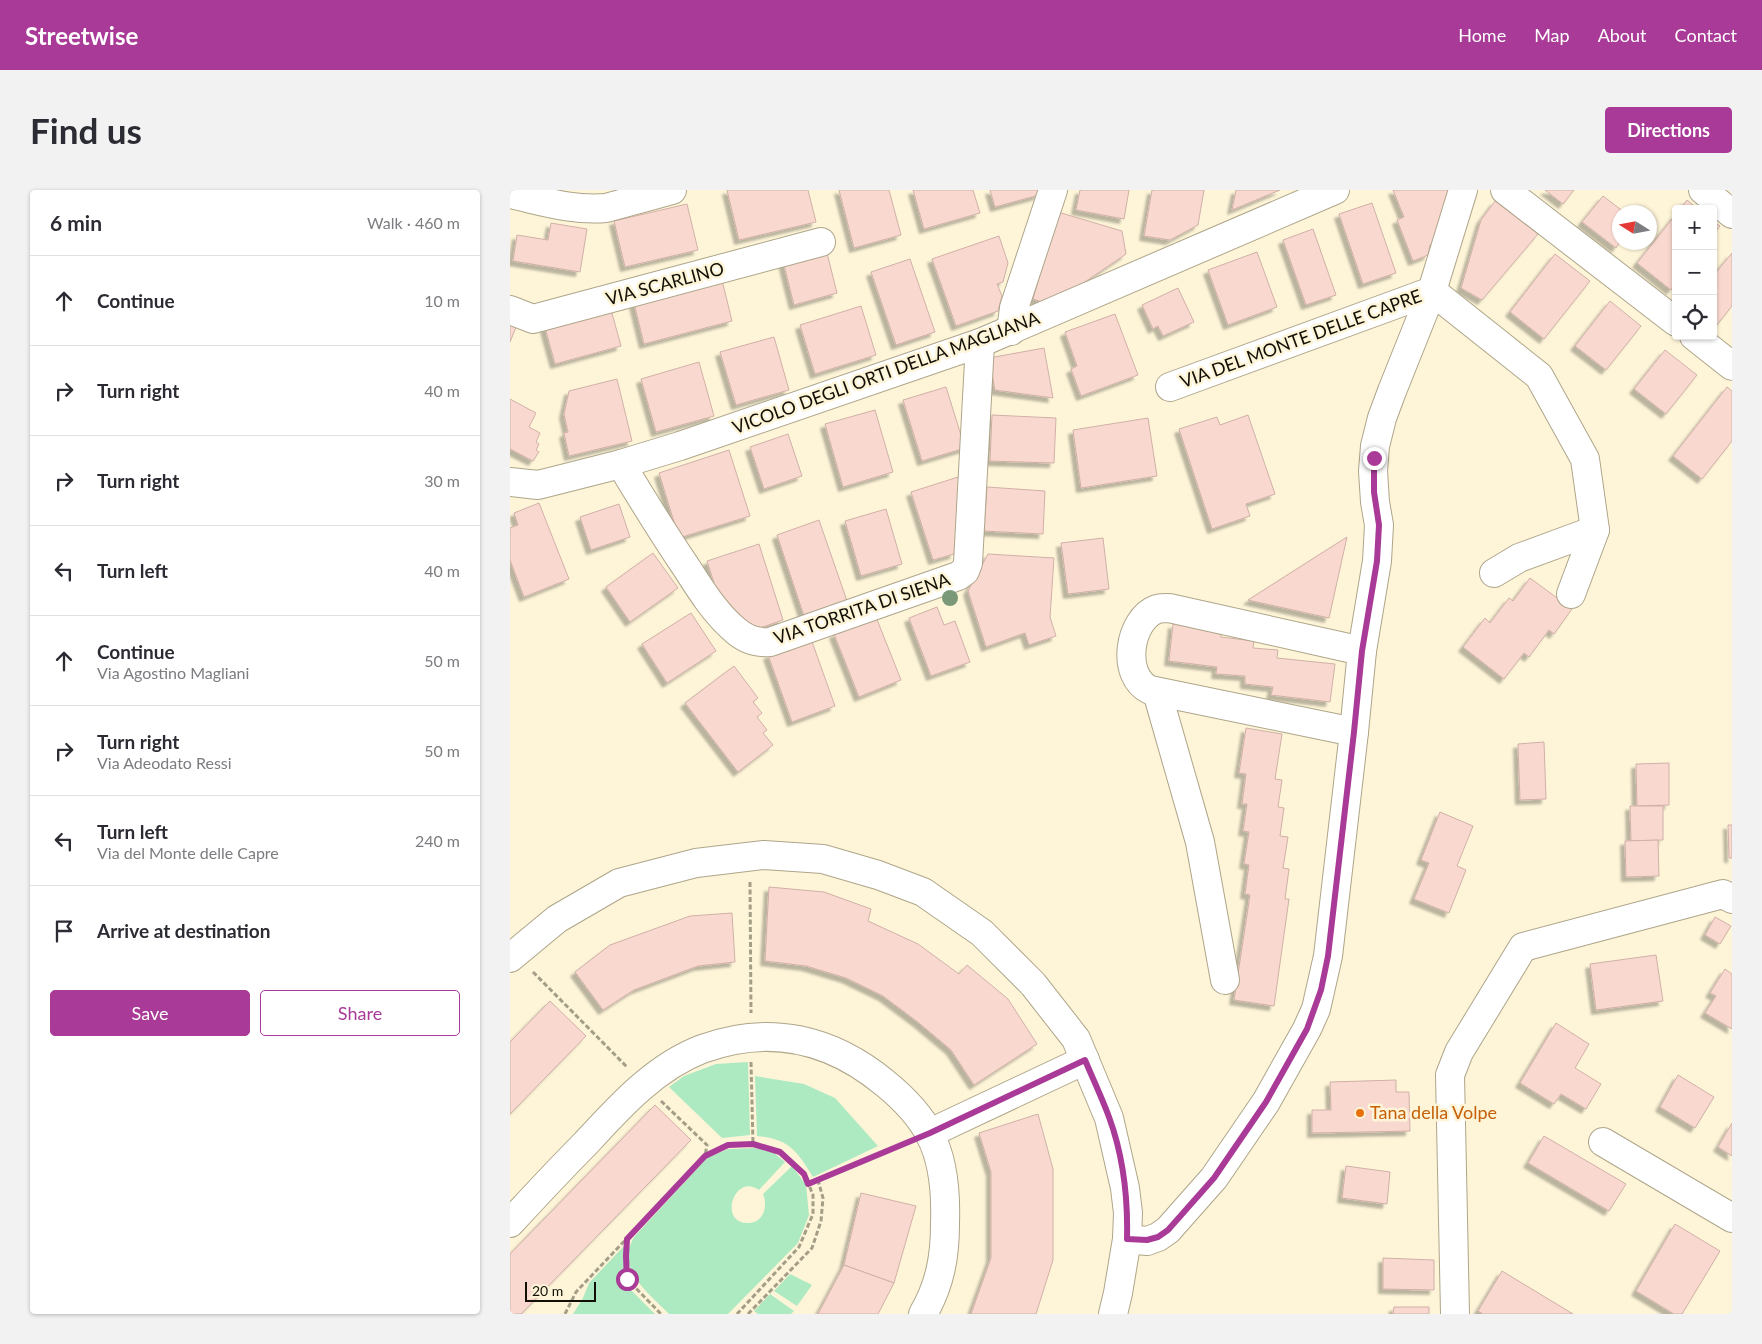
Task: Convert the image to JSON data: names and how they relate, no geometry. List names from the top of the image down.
{
  "streets": {
    "street": [
      "VIA SCARLINO",
      "VIA DEL MONTE DELLE CAPRE",
      "VICOLO DEGLI ORTI DELLA MAGLIANA",
      "VIA TORRITA DI SIENA"
    ]
  },
  "crossings": [
    ["VICOLO DEGLI ORTI DELLA MAGLIANA", "VIA TORRITA DI SIENA"]
  ],
  "places": ["Tana della Volpe"],
  "scale_bar": "20 m",
  "north": "left",
  "page": {
    "header": "Streetwise",
    "nav": [
      "Home",
      "Map",
      "About",
      "Contact"
    ],
    "buttons": [
      "Directions",
      ["Save", "Share"]
    ],
    "title": "Find us",
    "heading": ["6 min", "Walk · 460 m"],
    "map_buttons": ["+", "−"],
    "list": [
      ["Continue", "10 m"],
      ["Turn right", "40 m"],
      ["Turn right", "30 m"],
      ["Turn left", "40 m"],
      ["Continue", "Via Agostino Magliani", "50 m"],
      ["Turn right", "Via Adeodato Ressi", "50 m"],
      ["Turn left", "Via del Monte delle Capre", "240 m"],
      "Arrive at destination"
    ],
    "scale": "20 m"
  }
}
